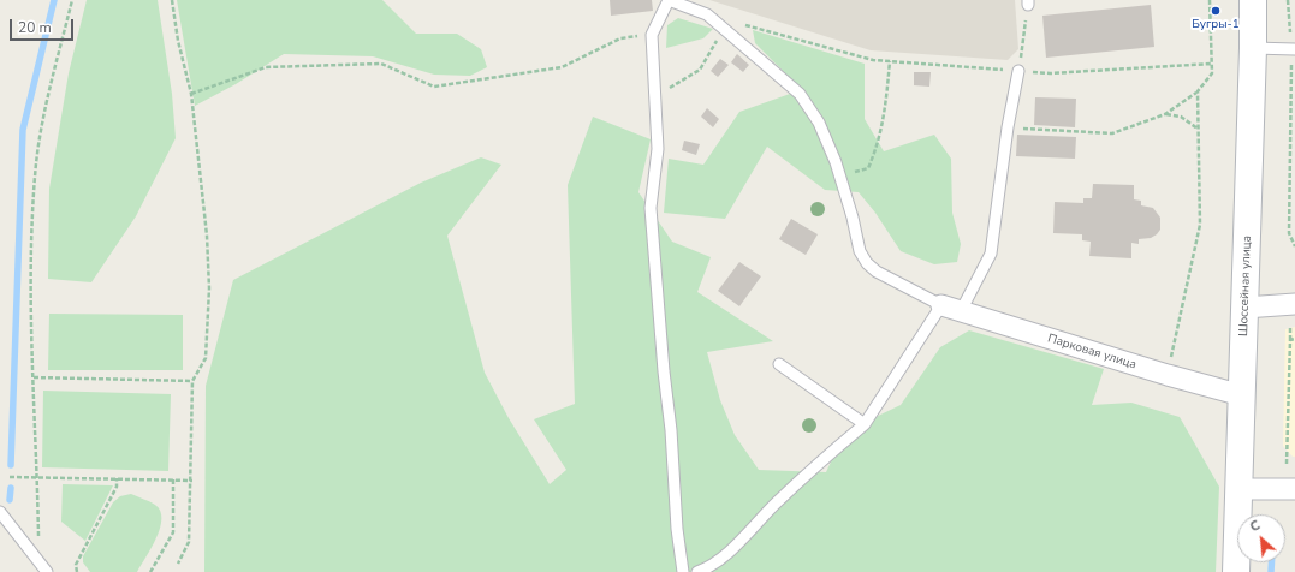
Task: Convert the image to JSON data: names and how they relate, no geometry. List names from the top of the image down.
{
  "streets": {
    "main road": ["Шоссейная улица"],
    "street": ["Парковая улица"]
  },
  "crossings": [
    ["Шоссейная улица", "Парковая улица"]
  ],
  "places": ["Бугры-1"],
  "scale_bar": "20 m",
  "north": "top left"
}
